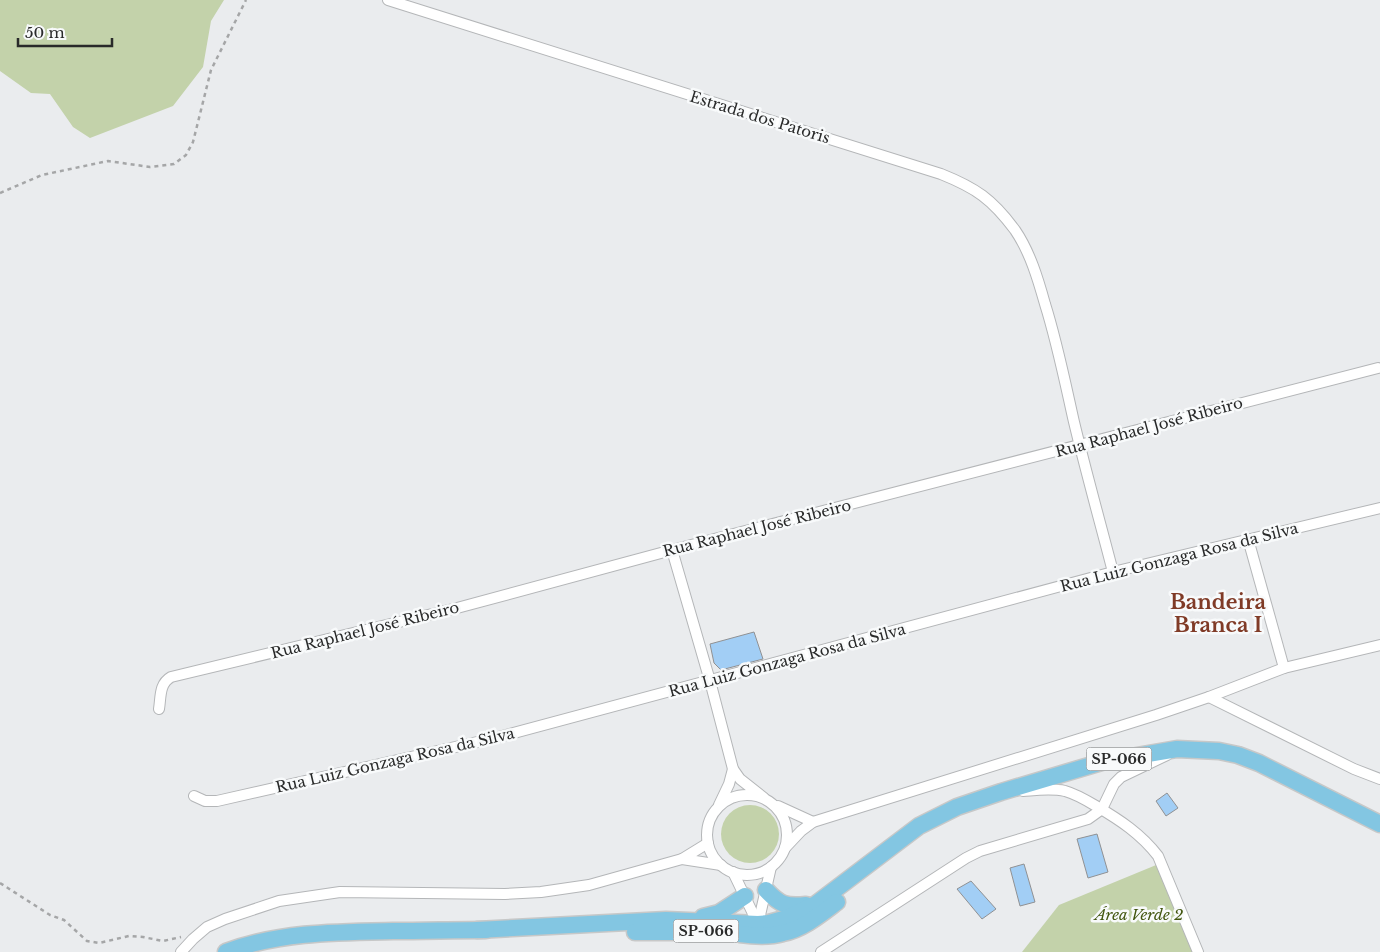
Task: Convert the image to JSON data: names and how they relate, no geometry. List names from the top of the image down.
{
  "streets": {
    "main road": ["SP-066"],
    "street": ["Estrada dos Patoris", "Rua Raphael José Ribeiro", "Rua Luiz Gonzaga Rosa da Silva"]
  },
  "crossings": [
    ["Estrada dos Patoris", "Rua Raphael José Ribeiro"],
    ["Estrada dos Patoris", "Rua Luiz Gonzaga Rosa da Silva"]
  ],
  "districts": ["Bandeira Branca I"],
  "parks": ["Área Verde 2"],
  "scale_bar": "50 m"
}
